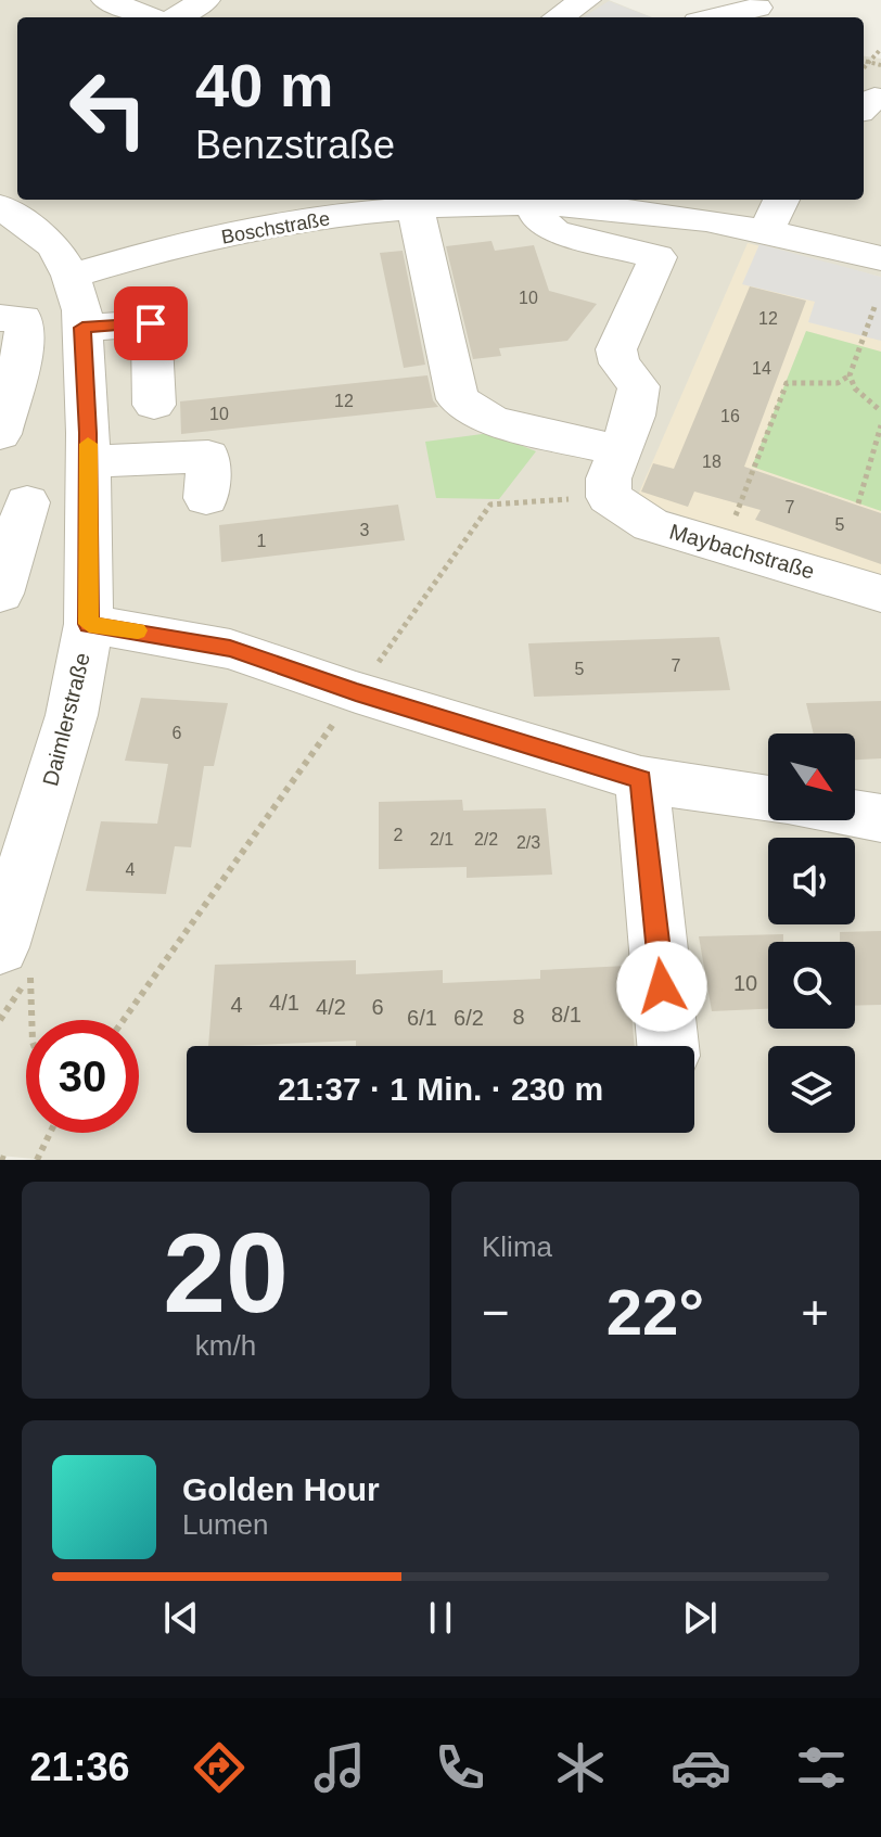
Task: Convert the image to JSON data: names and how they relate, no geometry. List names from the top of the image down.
{
  "streets": {
    "street": ["Boschstraße", "Maybachstraße", "Daimlerstraße"]
  },
  "crossings": [
    ["Boschstraße", "Daimlerstraße"]
  ],
  "house_numbers": [
    "10",
    "12",
    "14",
    "12",
    "10",
    "16",
    "18",
    "7",
    "5",
    "3",
    "1",
    "7",
    "5",
    "6",
    "2",
    "2/1",
    "2/2",
    "2/3",
    "4",
    "10",
    "4/1",
    "4",
    "4/2",
    "6",
    "8/1",
    "8",
    "6/1",
    "6/2"
  ],
  "north": "bottom right",
  "page": {
    "turn": ["40 m", "Benzstraße"],
    "limit": "30",
    "trip": "21:37 · 1 Min. · 230 m",
    "tile": [
      ["20", "km/h"],
      "Klima"
    ],
    "heat": ["−", "22°", "+"],
    "song": ["Golden Hour", "Lumen"],
    "tabs": "21:36"
  }
}
